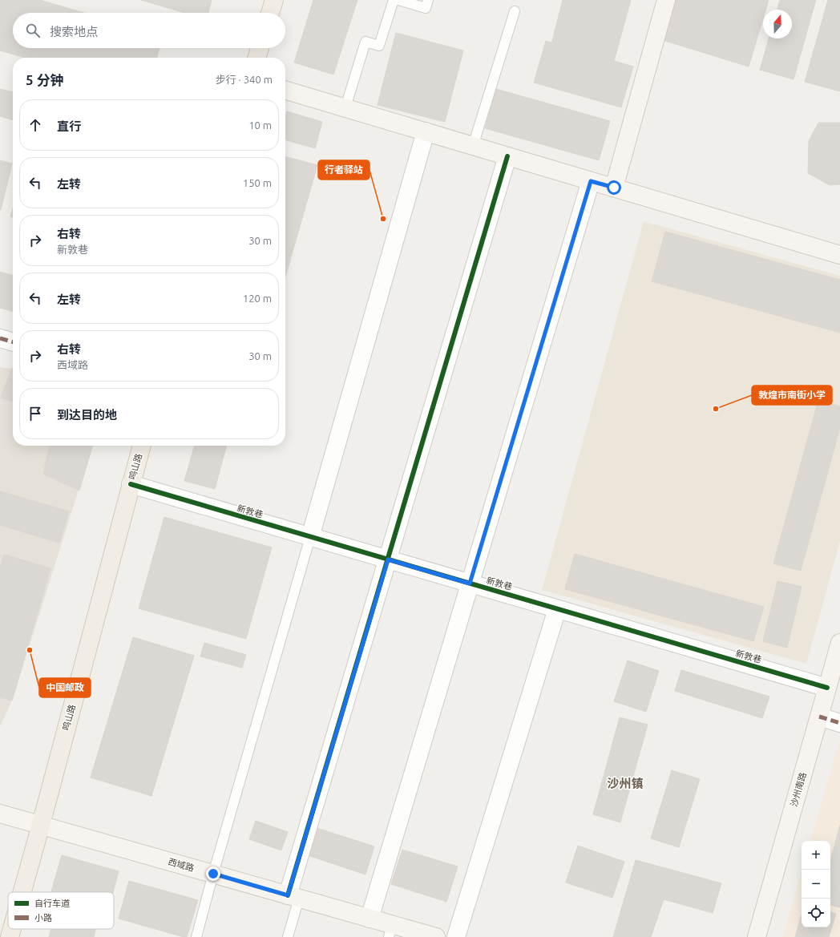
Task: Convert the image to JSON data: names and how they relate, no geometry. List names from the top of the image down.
{
  "streets": {
    "main road": ["鸣山路"],
    "street": ["新敦巷", "沙州南路", "西域路"]
  },
  "crossings": [
    ["鸣山路", "新敦巷"],
    ["鸣山路", "西域路"],
    ["新敦巷", "沙州南路"]
  ],
  "districts": ["沙州镇"],
  "places": ["行者驿站", "敦煌市南街小学", "中国邮政"],
  "legend": ["自行车道", "小路"],
  "north": "top",
  "page": {
    "search": "搜索地点",
    "heading": ["5 分钟", "步行 · 340 m"],
    "list": [
      ["直行", "10 m"],
      ["左转", "150 m"],
      ["右转", "新敦巷", "30 m"],
      ["左转", "120 m"],
      ["右转", "西域路", "30 m"],
      "到达目的地"
    ],
    "map_buttons": ["+", "−"]
  }
}
